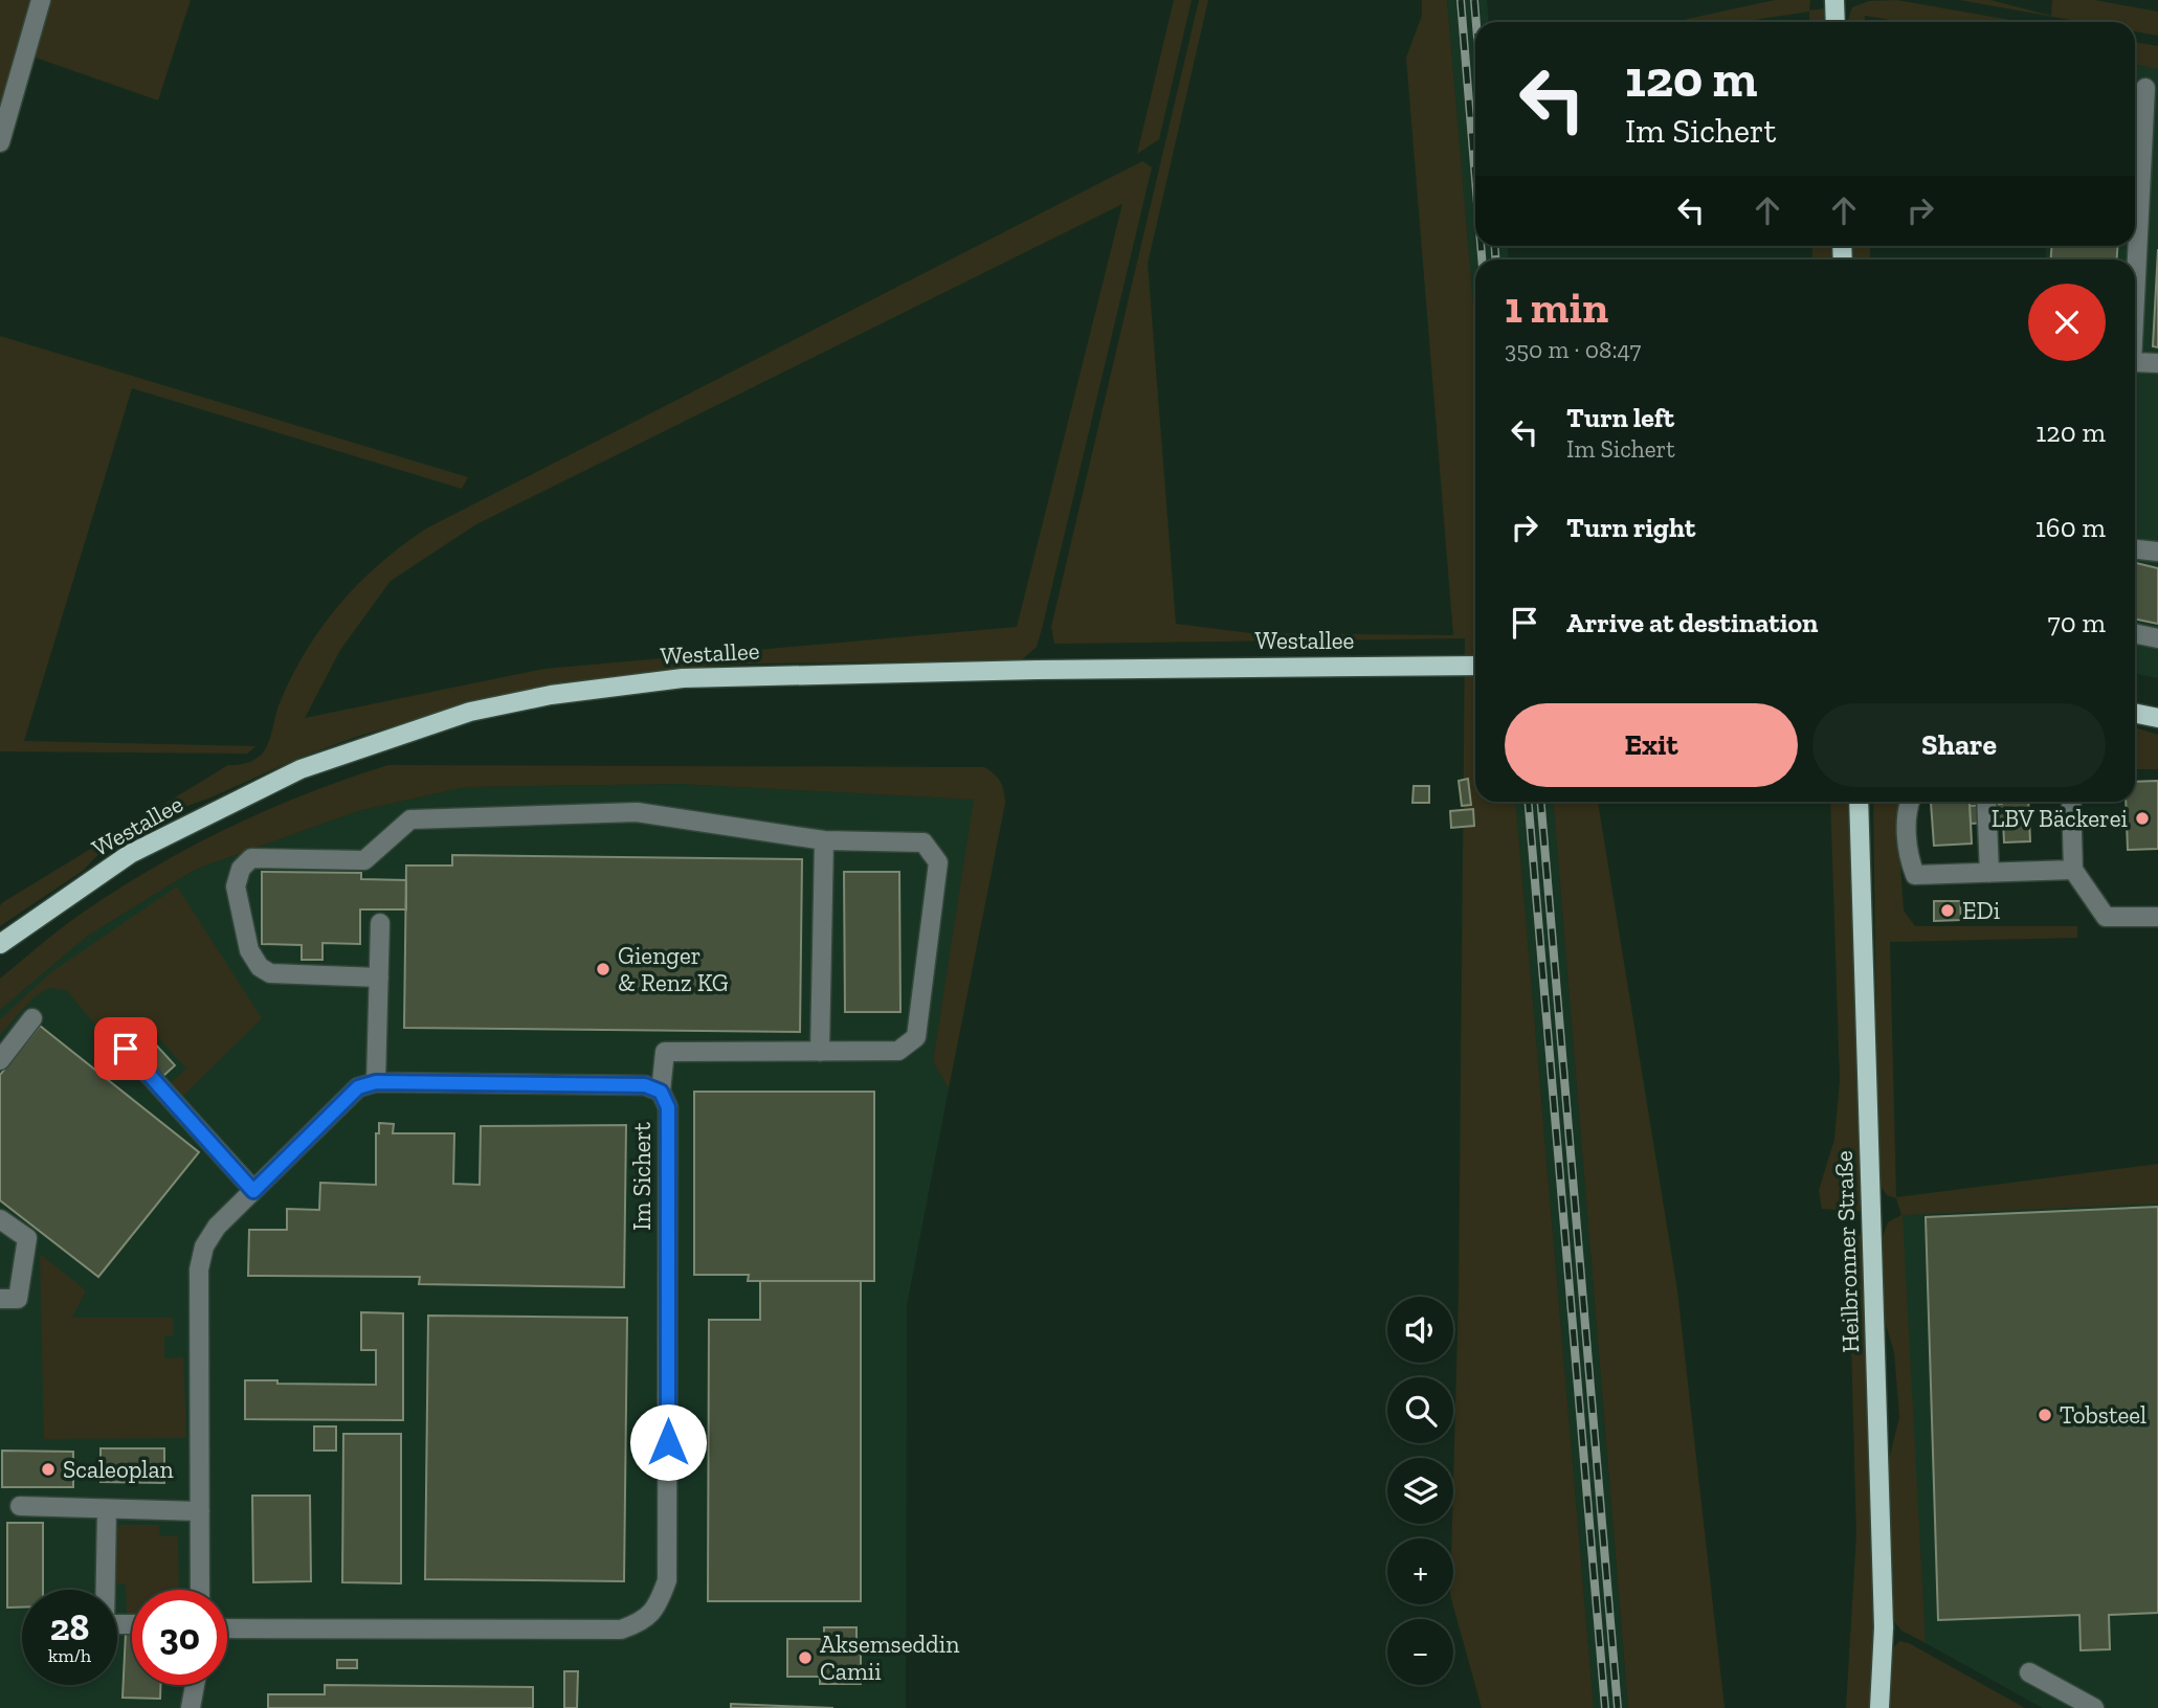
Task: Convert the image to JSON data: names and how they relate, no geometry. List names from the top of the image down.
{
  "streets": {
    "main road": ["Westallee", "Heilbronner Straße"],
    "street": ["Im Sichert"]
  },
  "places": [
    "LBV Bäckerei",
    "EDi",
    "Gienger & Renz KG",
    "Tobsteel",
    "Scaleoplan",
    "Aksemseddin Camii"
  ],
  "page": {
    "turn": ["120 m", "Im Sichert"],
    "heading": ["1 min", "350 m · 08:47"],
    "list": [
      {
        "name": "Turn left",
        "note": "Im Sichert",
        "value": "120 m"
      },
      {
        "name": "Turn right",
        "value": "160 m"
      },
      {
        "name": "Arrive at destination",
        "value": "70 m"
      }
    ],
    "buttons": ["Exit", "Share"],
    "map_buttons": ["+", "−"],
    "speed": "28 km/h",
    "limit": "30"
  }
}
